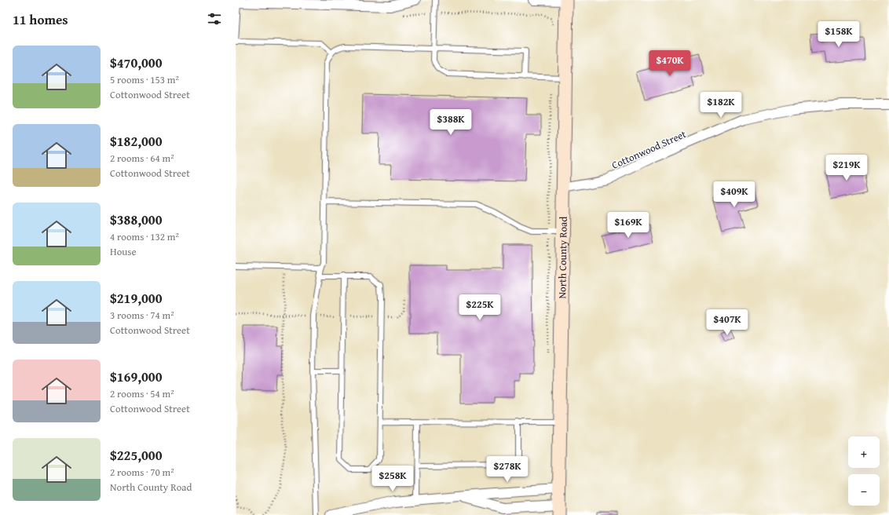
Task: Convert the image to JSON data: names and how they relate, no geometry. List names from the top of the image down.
{
  "streets": {
    "street": ["Cottonwood Street", "North County Road"]
  },
  "crossings": [
    ["Cottonwood Street", "North County Road"]
  ],
  "page": {
    "heading": "11 homes",
    "price": [
      "$158K",
      "$470K",
      "$182K",
      "$388K",
      "$219K",
      "$409K",
      "$169K",
      "$225K",
      "$407K",
      "$278K",
      "$258K"
    ],
    "list": [
      {
        "name": "$470,000",
        "note": "5 rooms · 153 m² · Cottonwood Street"
      },
      {
        "name": "$182,000",
        "note": "2 rooms · 64 m² · Cottonwood Street"
      },
      {
        "name": "$388,000",
        "note": "4 rooms · 132 m² · House"
      },
      {
        "name": "$219,000",
        "note": "3 rooms · 74 m² · Cottonwood Street"
      },
      {
        "name": "$169,000",
        "note": "2 rooms · 54 m² · Cottonwood Street"
      },
      {
        "name": "$225,000",
        "note": "2 rooms · 70 m² · North County Road"
      }
    ],
    "map_buttons": ["+", "−"]
  }
}
